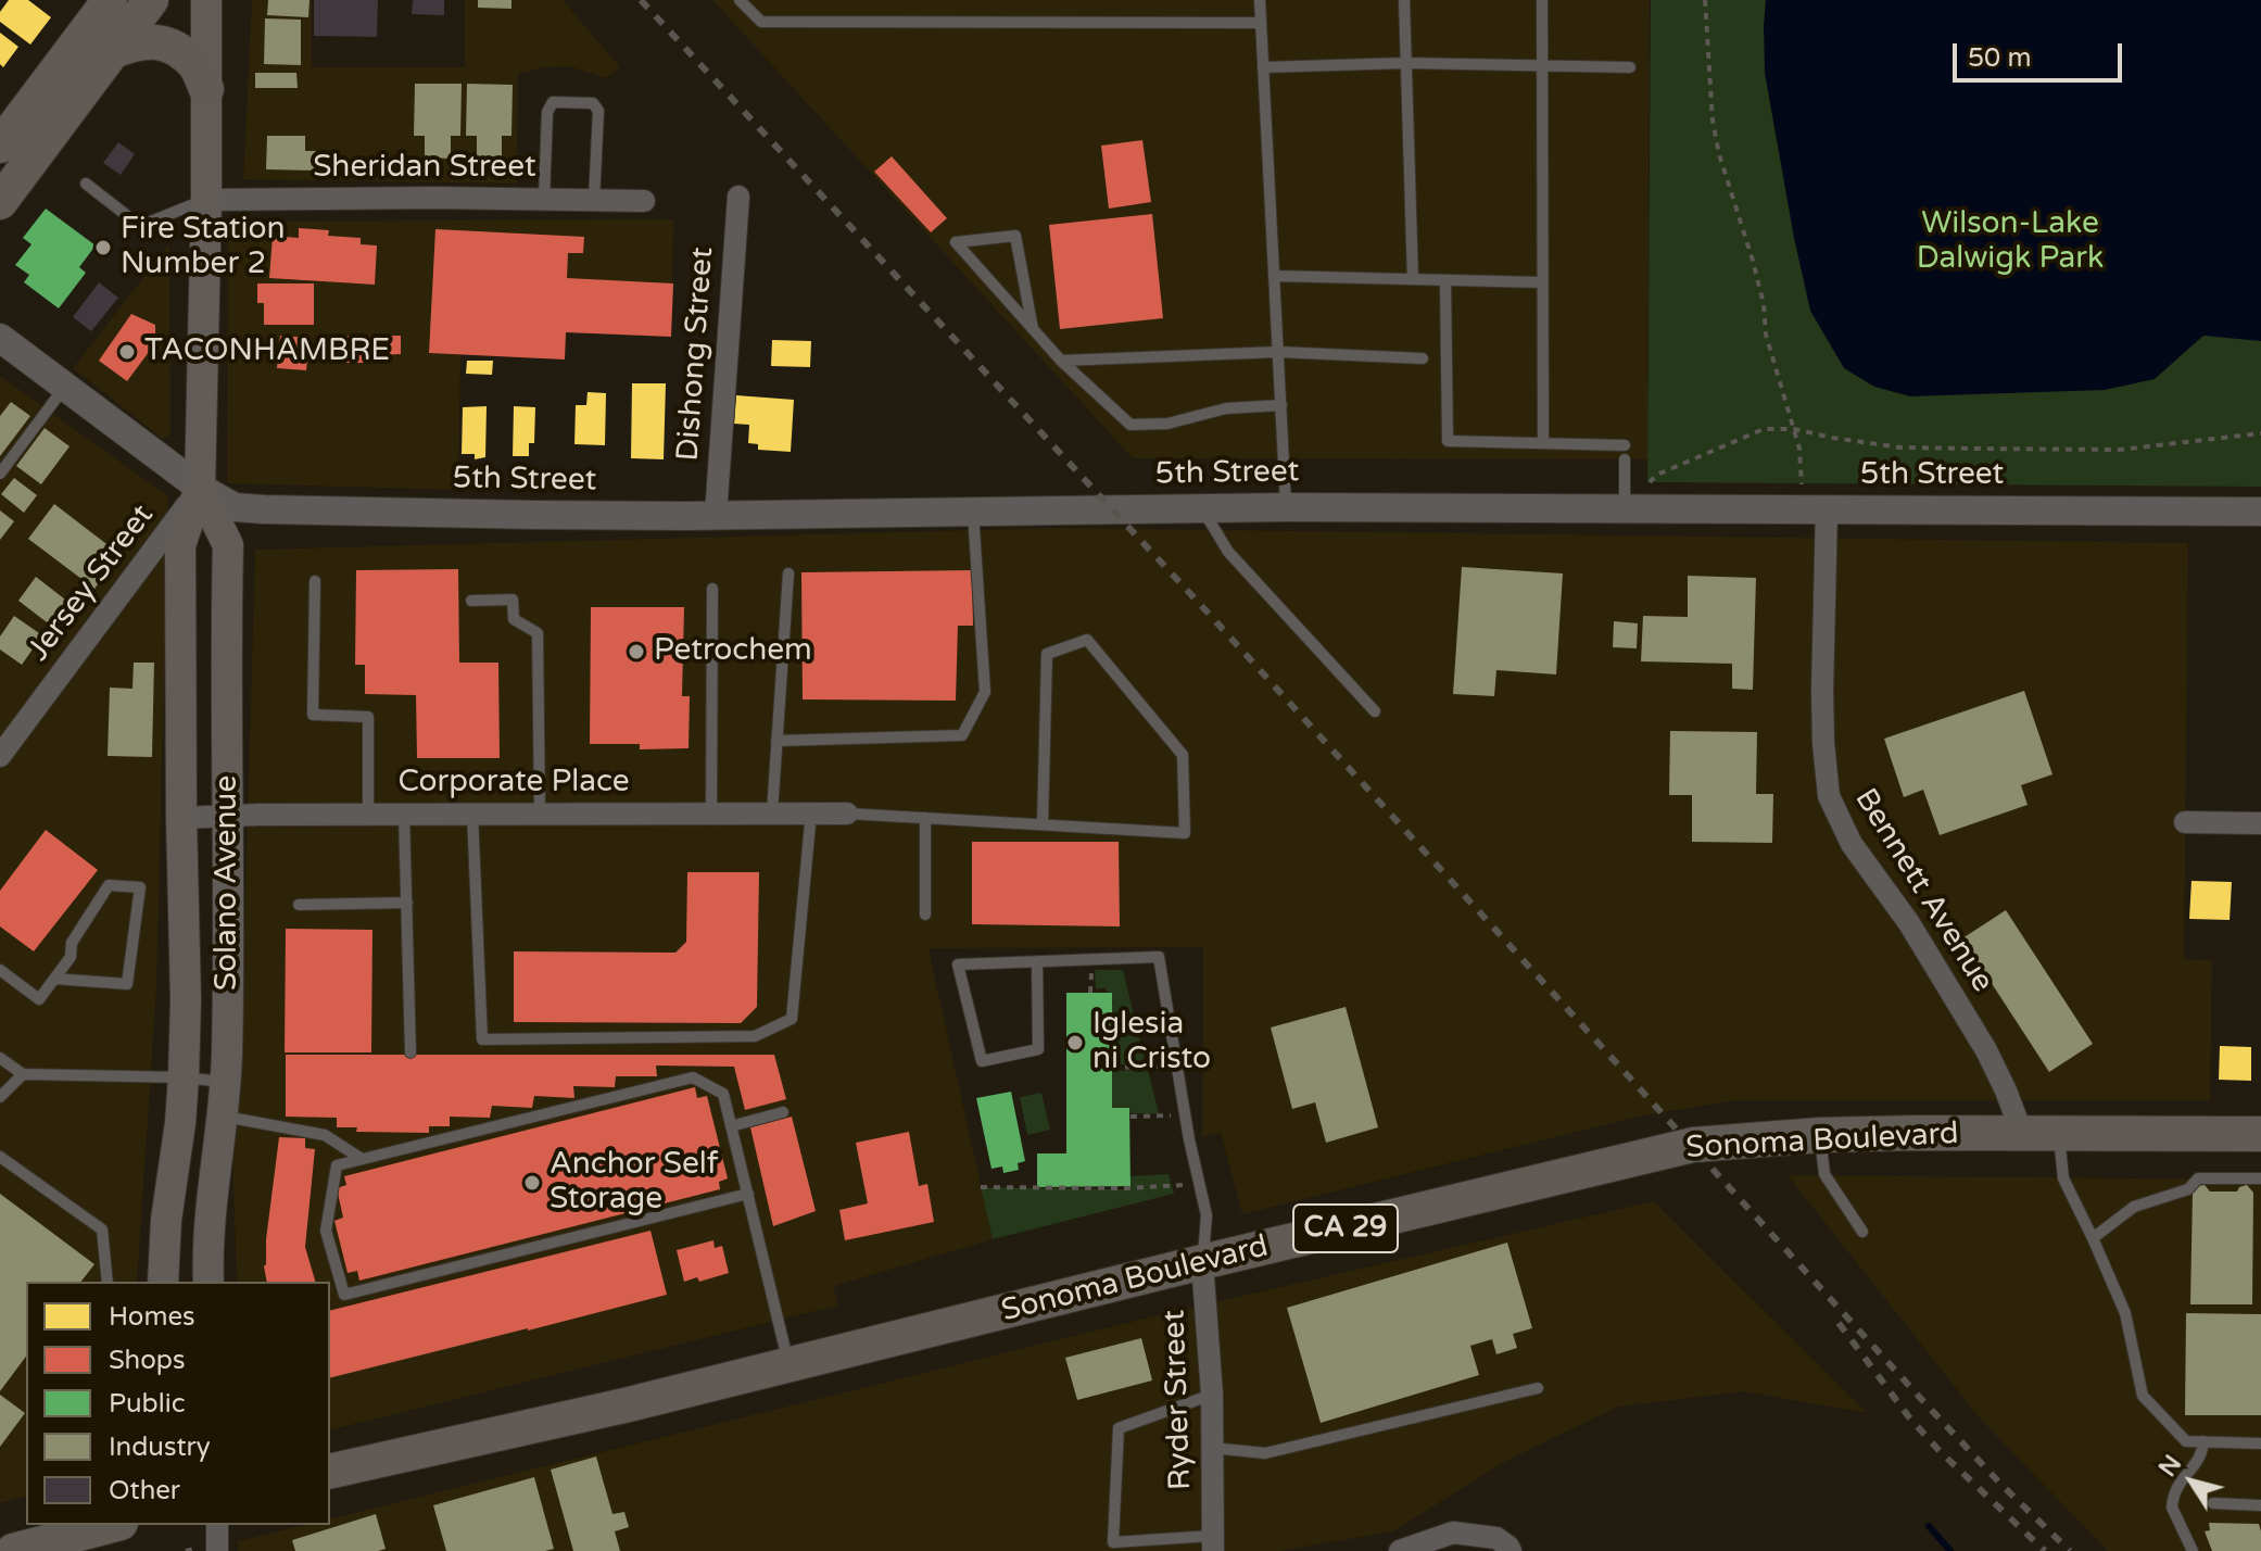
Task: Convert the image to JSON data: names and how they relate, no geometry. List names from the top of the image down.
{
  "streets": {
    "main road": ["Solano Avenue", "Sonoma Boulevard", "CA 29"],
    "street": [
      "Sheridan Street",
      "Dishong Street",
      "5th Street",
      "Jersey Street",
      "Corporate Place",
      "Bennett Avenue",
      "Ryder Street"
    ]
  },
  "crossings": [
    ["Sheridan Street", "Solano Avenue"],
    ["Dishong Street", "5th Street"],
    ["5th Street", "Jersey Street"],
    ["5th Street", "Solano Avenue"],
    ["5th Street", "Bennett Avenue"],
    ["Jersey Street", "Solano Avenue"],
    ["Corporate Place", "Solano Avenue"],
    ["Bennett Avenue", "Sonoma Boulevard"],
    ["Sonoma Boulevard", "Ryder Street"]
  ],
  "parks": ["Wilson-Lake Dalwigk Park"],
  "places": [
    "Fire Station Number 2",
    "TACONHAMBRE",
    "Petrochem",
    "Iglesia ni Cristo",
    "Anchor Self Storage"
  ],
  "legend": [
    "Homes",
    "Shops",
    "Public",
    "Industry",
    "Other"
  ],
  "scale_bar": "50 m",
  "north": "top left"
}
